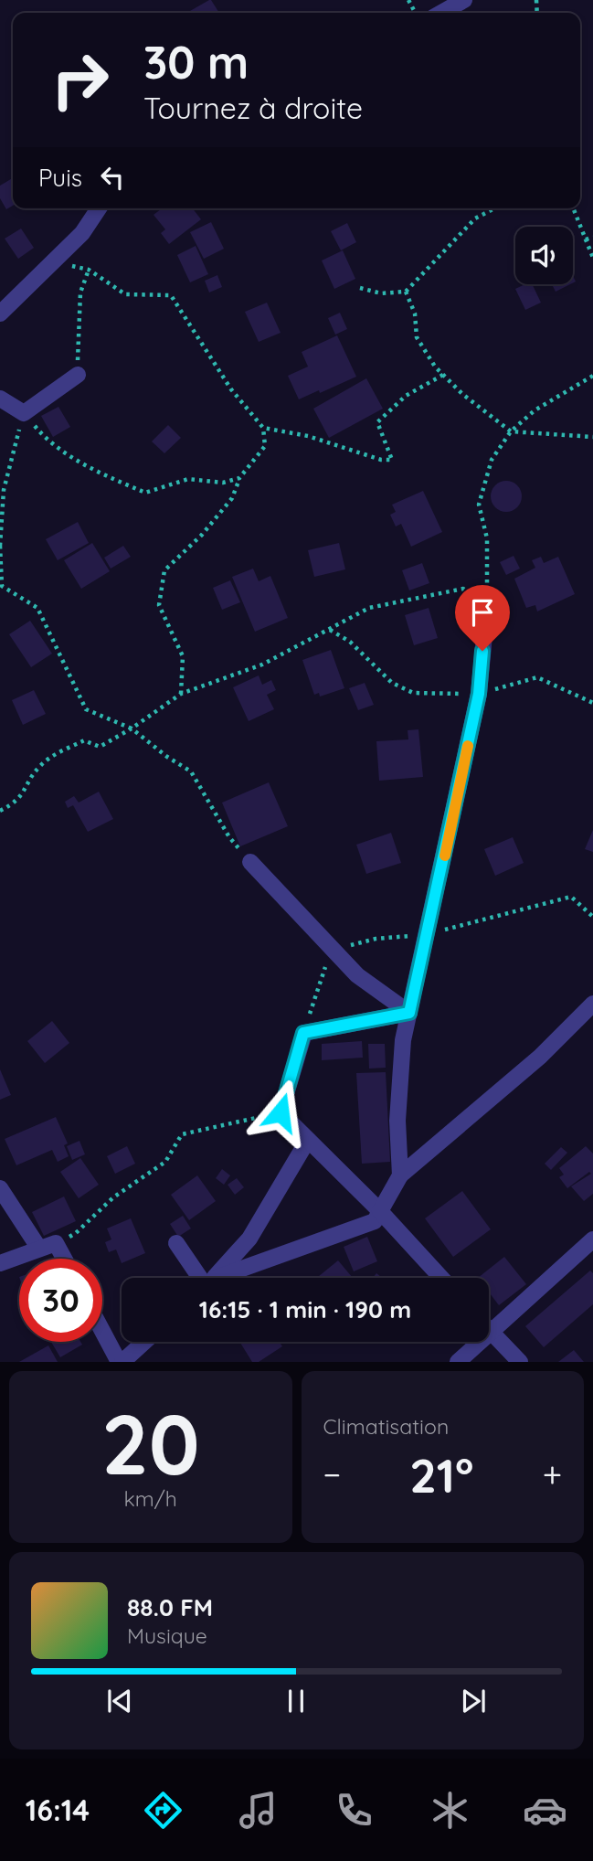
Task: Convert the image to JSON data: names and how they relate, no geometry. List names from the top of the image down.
{
  "page": {
    "turn": ["30 m", "Tournez à droite"],
    "then": "Puis",
    "limit": "30",
    "trip": "16:15 · 1 min · 190 m",
    "tile": [
      ["20", "km/h"],
      "Climatisation"
    ],
    "heat": ["−", "21°", "+"],
    "song": ["88.0 FM", "Musique"],
    "tabs": "16:14"
  }
}
